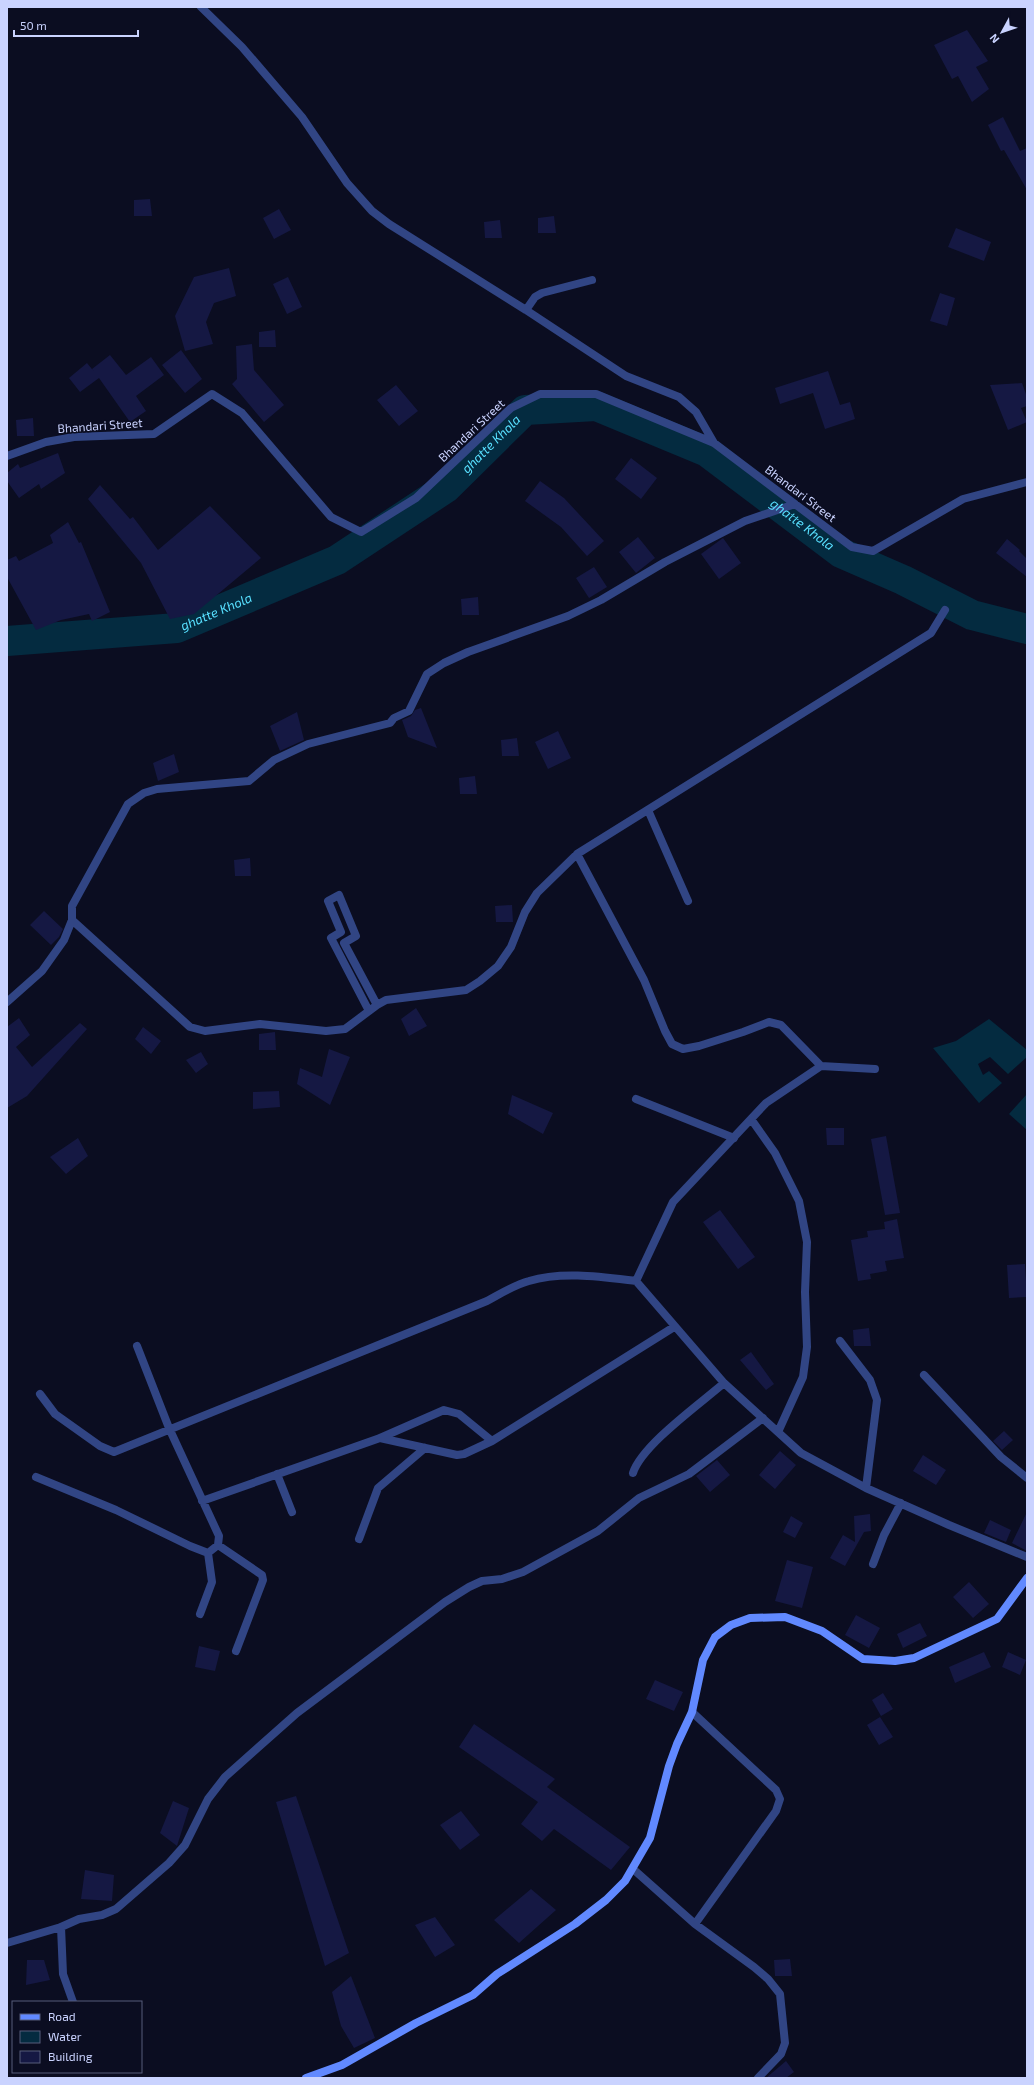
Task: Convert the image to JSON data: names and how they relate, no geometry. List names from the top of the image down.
{
  "streets": {
    "street": ["Bhandari Street"]
  },
  "water": ["ghatte Khola"],
  "legend": ["Road", "Water", "Building"],
  "scale_bar": "50 m",
  "north": "bottom left"
}
